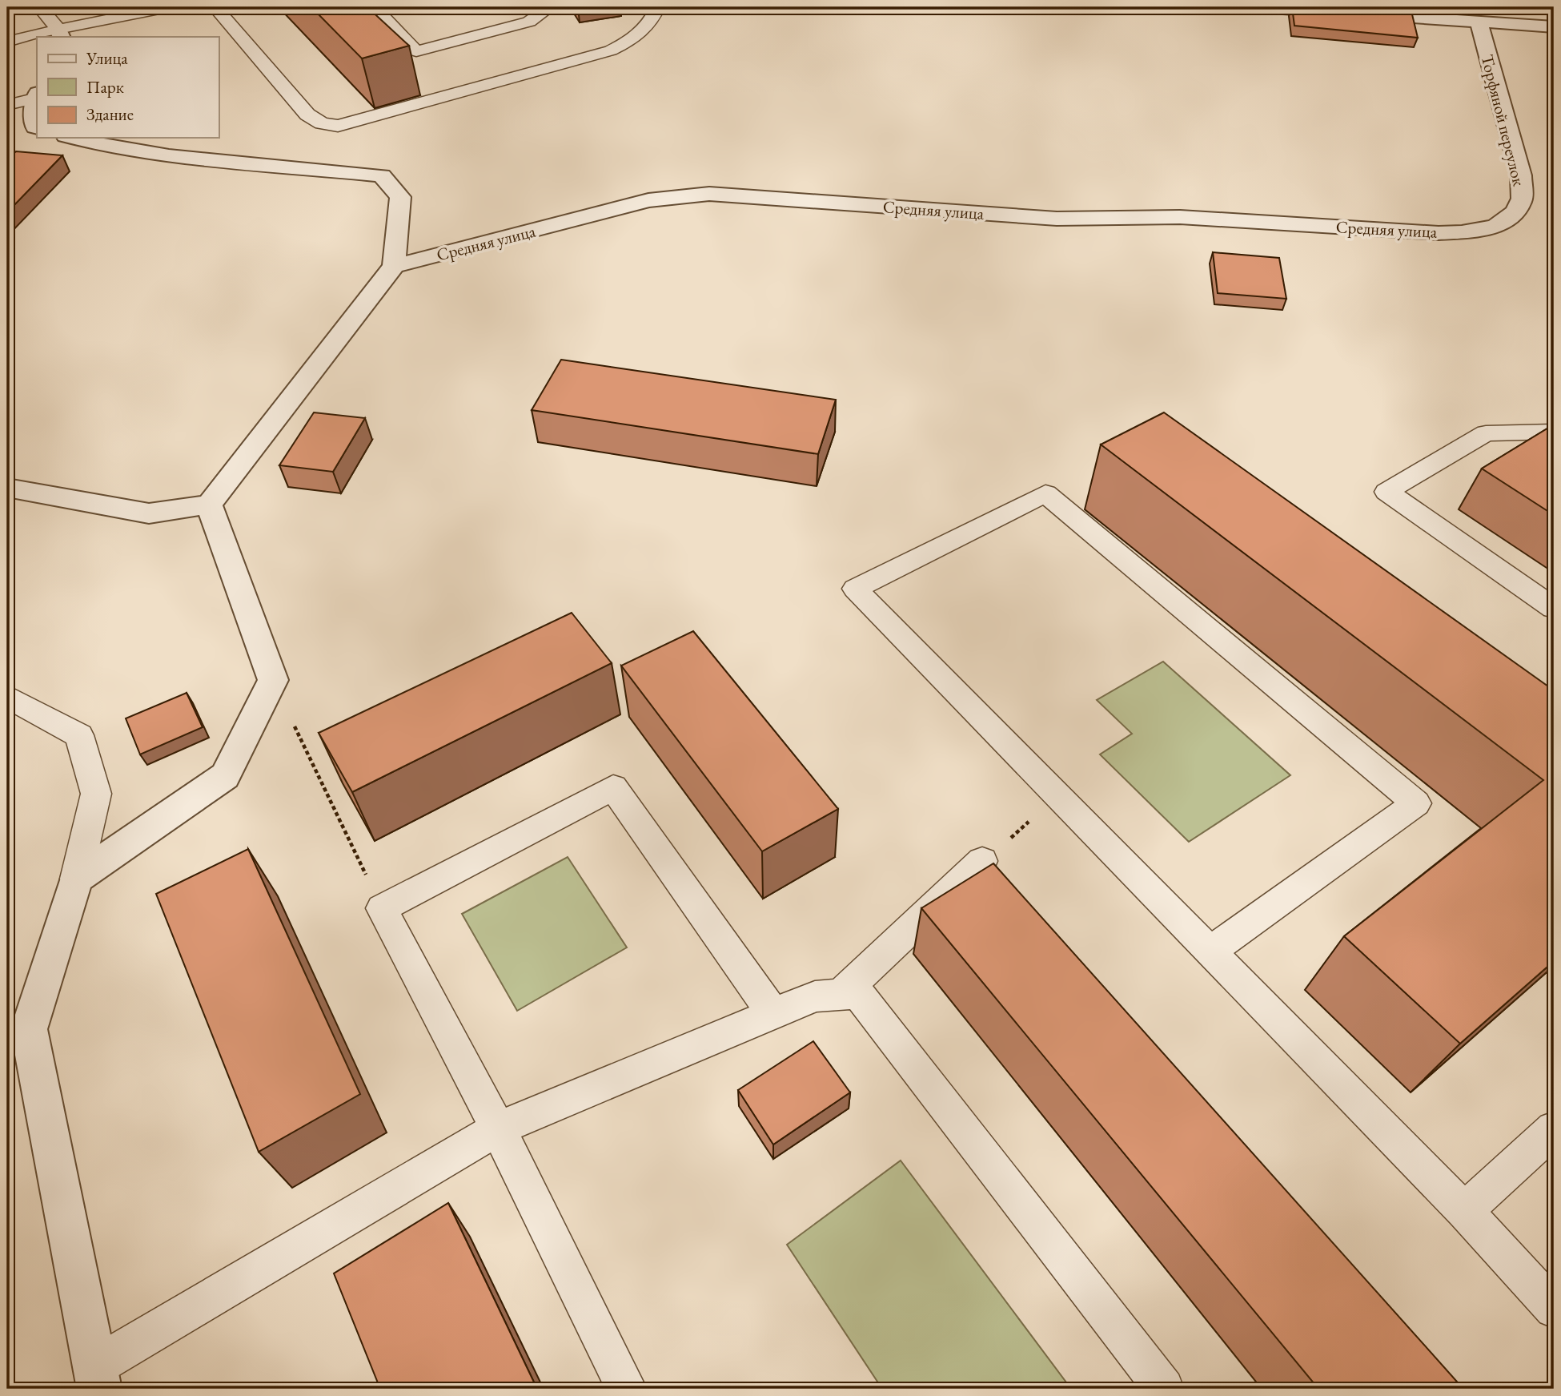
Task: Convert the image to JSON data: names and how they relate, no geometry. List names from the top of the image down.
{
  "streets": {
    "street": ["Торфяной переулок", "Средняя улица"]
  },
  "crossings": [
    ["Торфяной переулок", "Средняя улица"]
  ],
  "legend": ["Улица", "Парк", "Здание"]
}
